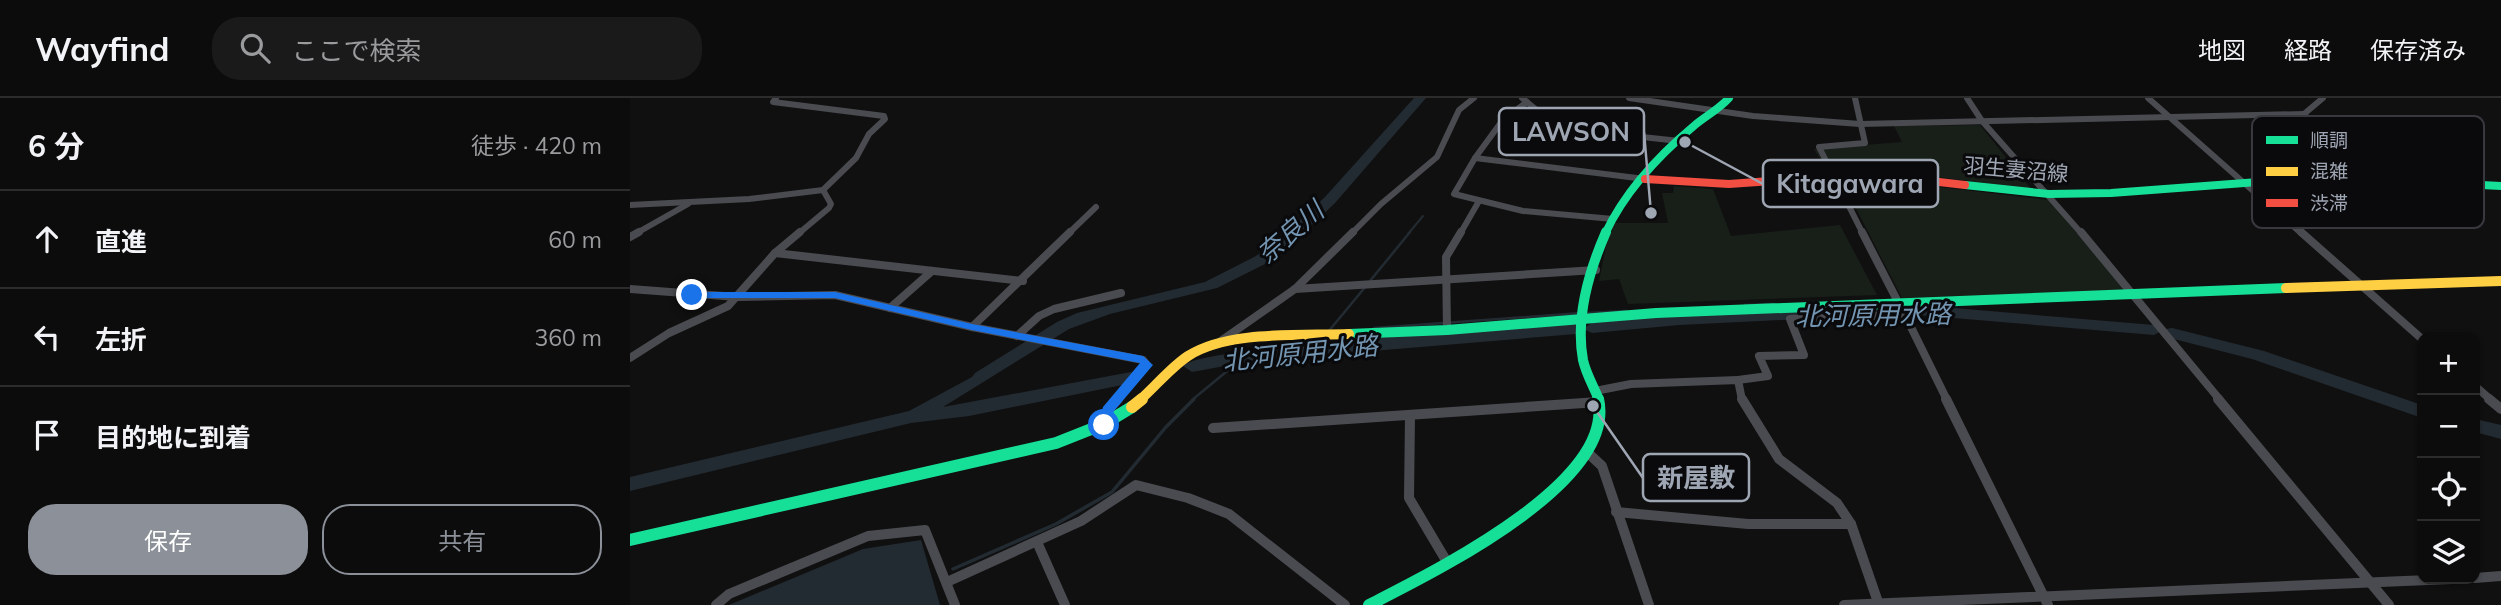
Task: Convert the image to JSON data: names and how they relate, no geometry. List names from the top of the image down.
{
  "streets": {
    "main road": ["羽生妻沼線"]
  },
  "water": ["奈良川", "北河原用水路"],
  "places": ["Kitagawara", "LAWSON", "新屋敷"],
  "legend": ["順調", "混雑", "渋滞"],
  "page": {
    "header": "Wayfind",
    "search": "ここで検索",
    "nav": ["地図", "経路", "保存済み"],
    "heading": ["6 分", "徒歩 · 420 m"],
    "list": [
      ["直進", "60 m"],
      ["左折", "360 m"],
      "目的地に到着"
    ],
    "map_buttons": ["+", "−"],
    "buttons": ["保存", "共有"]
  }
}
